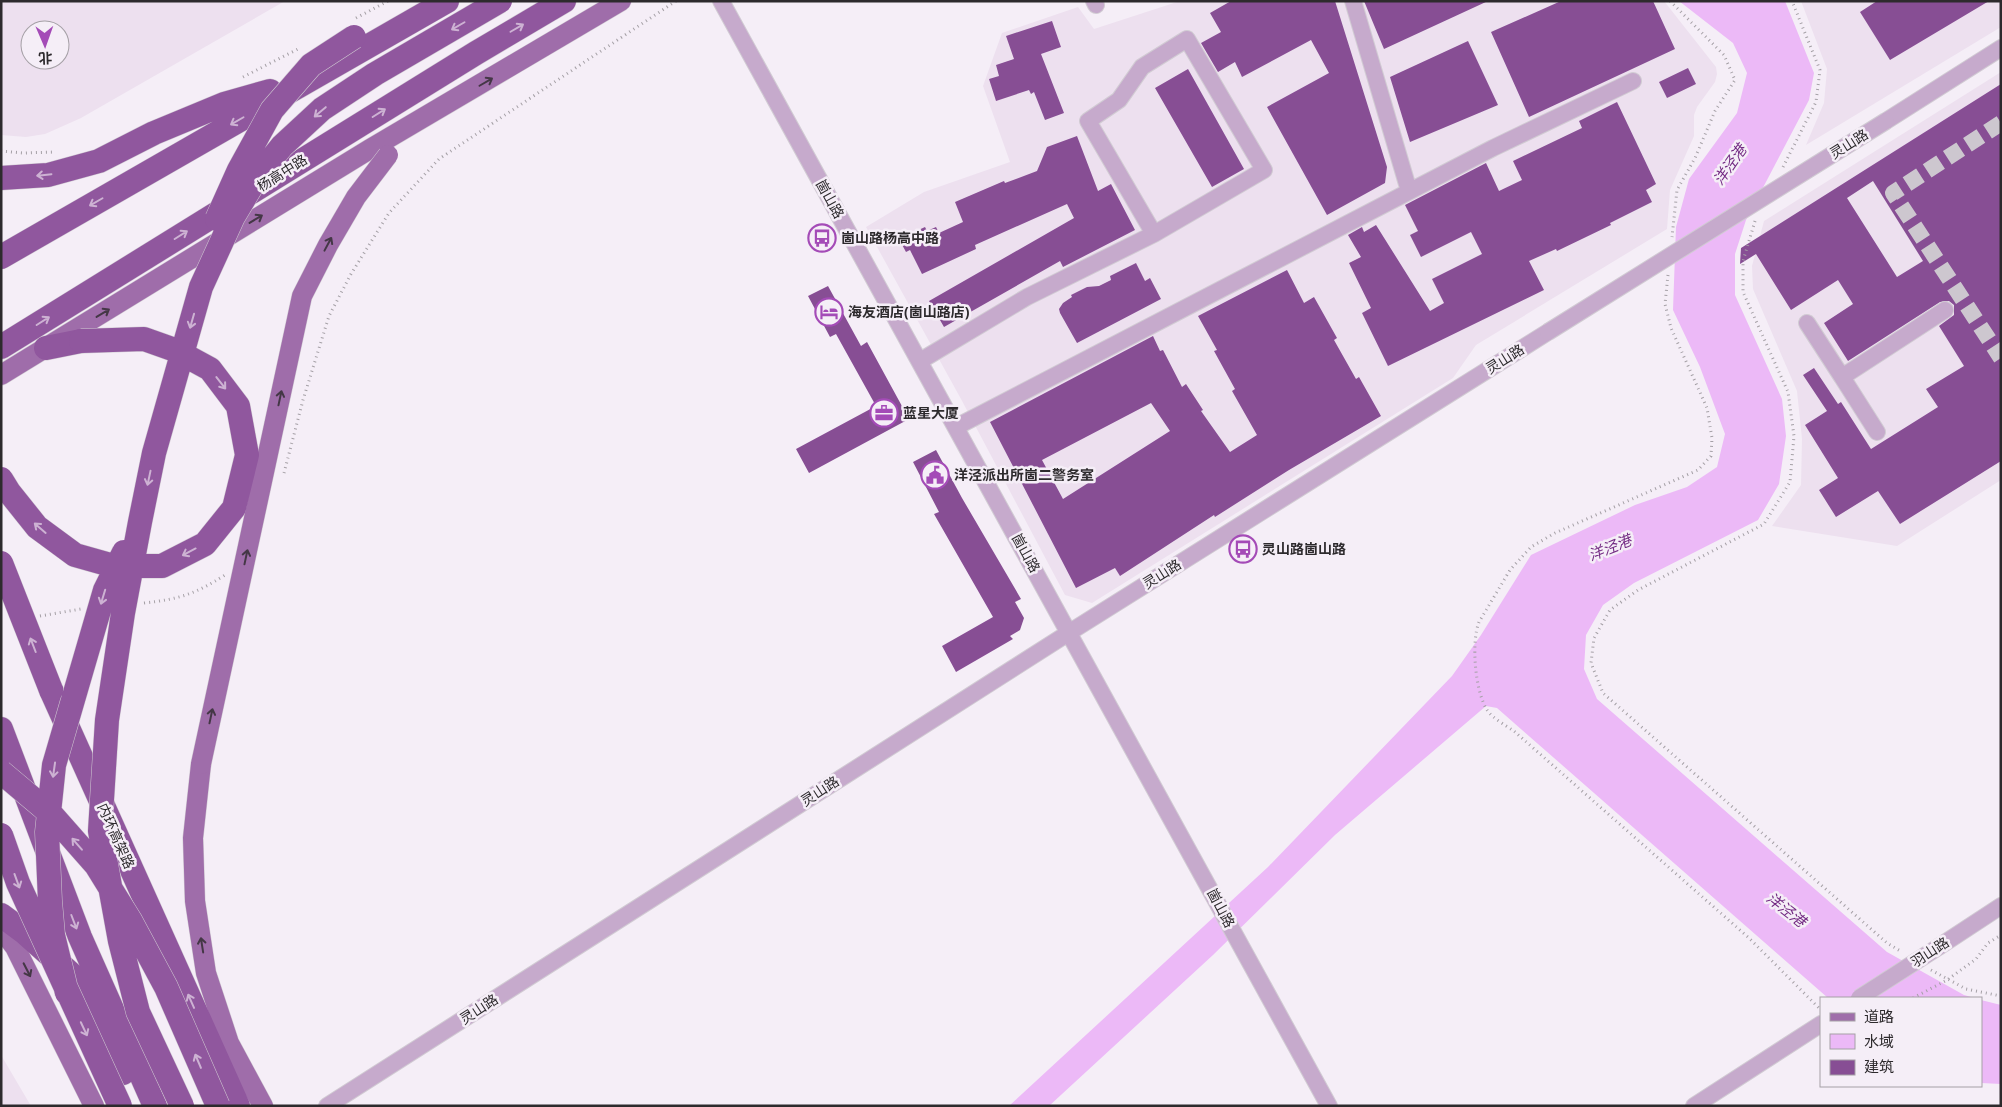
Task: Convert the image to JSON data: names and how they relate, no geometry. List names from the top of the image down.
{
  "streets": {
    "highway": ["杨高中路", "内环高架路"],
    "street": ["灵山路", "崮山路", "羽山路"]
  },
  "crossings": [
    ["灵山路", "崮山路"]
  ],
  "water": ["洋泾港"],
  "places": {
    "bus stop": ["崮山路杨高中路", "灵山路崮山路"],
    "hotel": ["海友酒店(崮山路店)"],
    "office": ["蓝星大厦"],
    "public building": ["洋泾派出所崮二警务室"]
  },
  "legend": ["道路", "水域", "建筑"],
  "north": "bottom"
}
